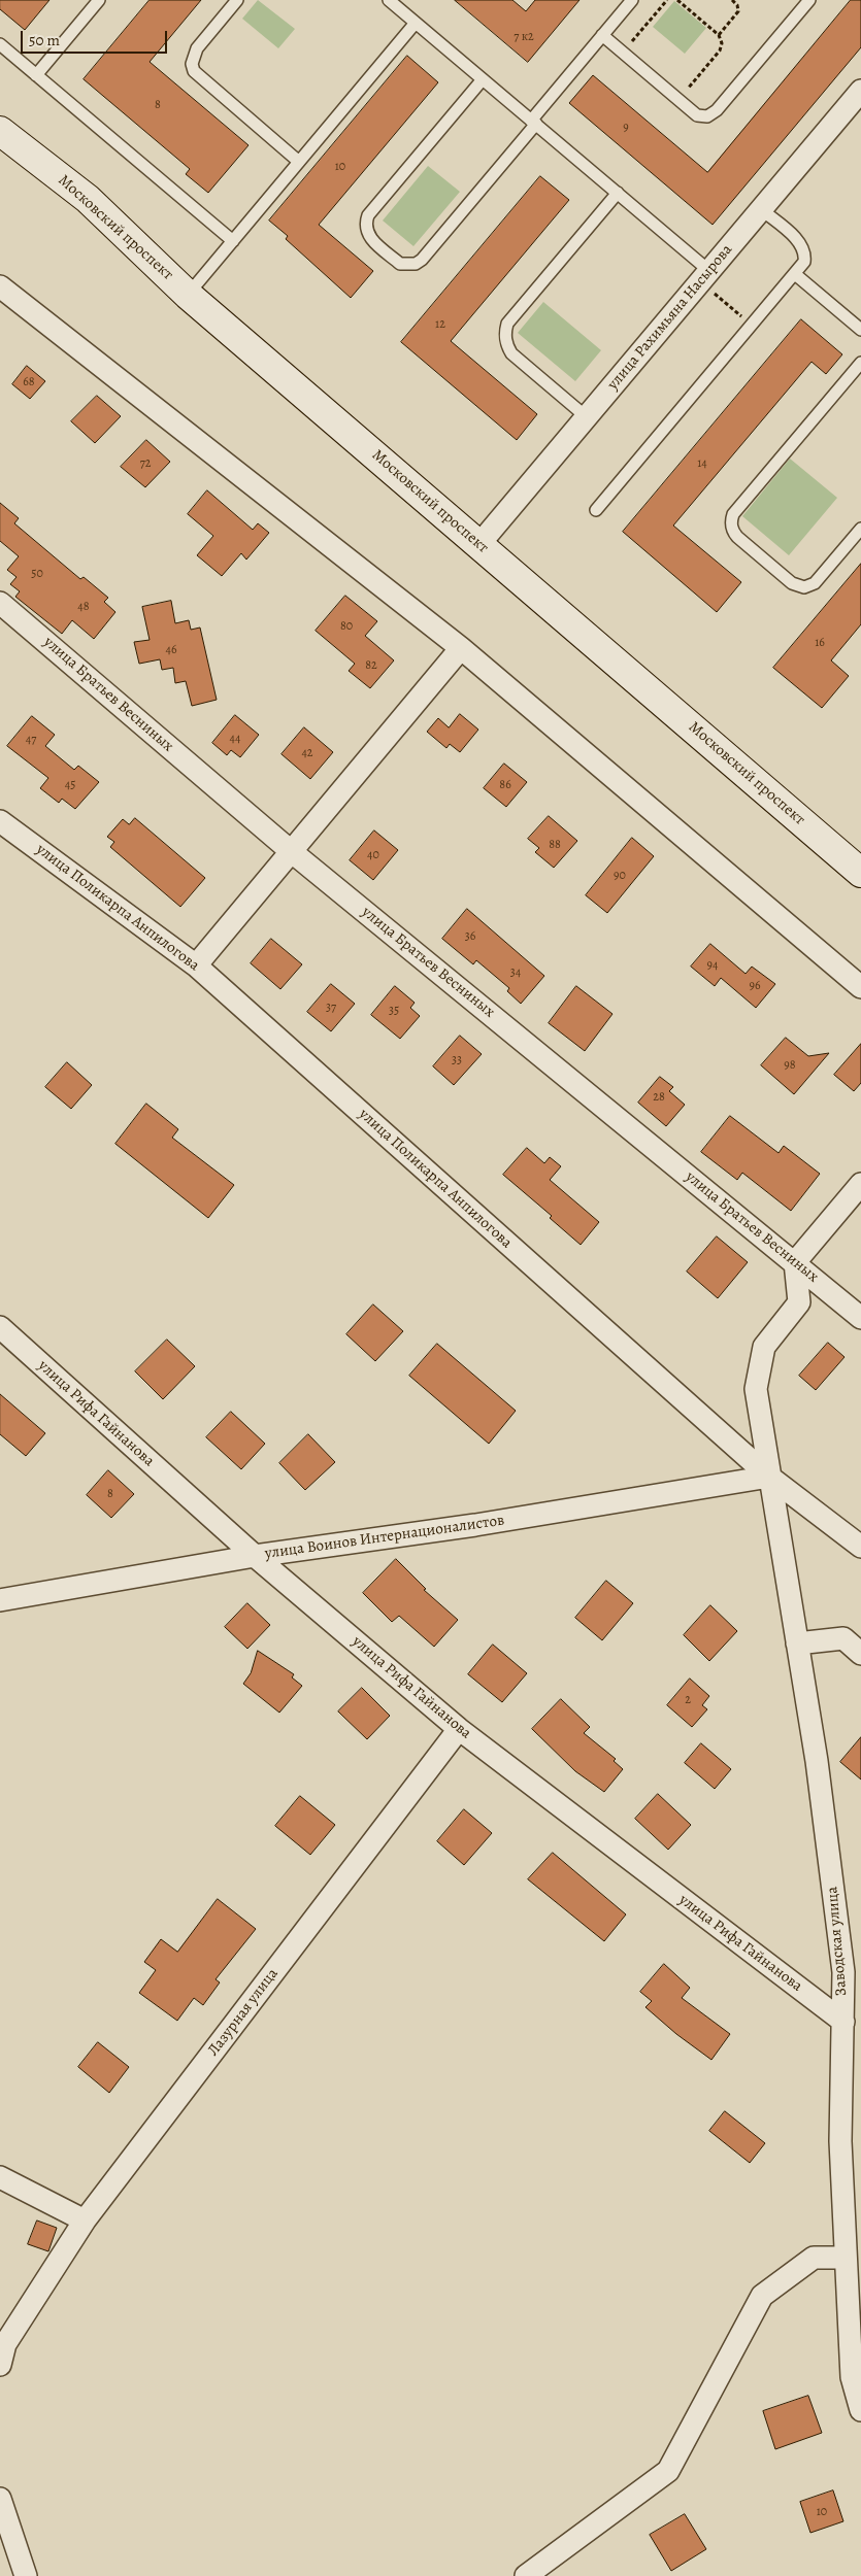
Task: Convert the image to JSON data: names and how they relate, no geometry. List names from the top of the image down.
{
  "streets": {
    "main road": ["Московский проспект"],
    "street": [
      "улица Рахимьяна Насырова",
      "улица Братьев Весниных",
      "улица Поликарпа Анпилогова",
      "улица Рифа Гайнанова",
      "улица Воинов Интернационалистов",
      "Заводская улица",
      "Лазурная улица"
    ]
  },
  "crossings": [
    ["Московский проспект", "улица Рахимьяна Насырова"],
    ["улица Братьев Весниных", "Заводская улица"],
    ["улица Поликарпа Анпилогова", "улица Воинов Интернационалистов"],
    ["улица Поликарпа Анпилогова", "Заводская улица"],
    ["улица Рифа Гайнанова", "улица Воинов Интернационалистов"],
    ["улица Рифа Гайнанова", "Заводская улица"],
    ["улица Рифа Гайнанова", "Лазурная улица"],
    ["улица Воинов Интернационалистов", "Заводская улица"]
  ],
  "house_numbers": [
    "7 к2",
    "8",
    "9",
    "10",
    "12",
    "68",
    "72",
    "14",
    "50",
    "48",
    "80",
    "16",
    "46",
    "82",
    "44",
    "47",
    "42",
    "45",
    "86",
    "88",
    "40",
    "90",
    "36",
    "94",
    "34",
    "96",
    "37",
    "35",
    "33",
    "98",
    "28",
    "8",
    "2",
    "10"
  ],
  "scale_bar": "50 m"
}
